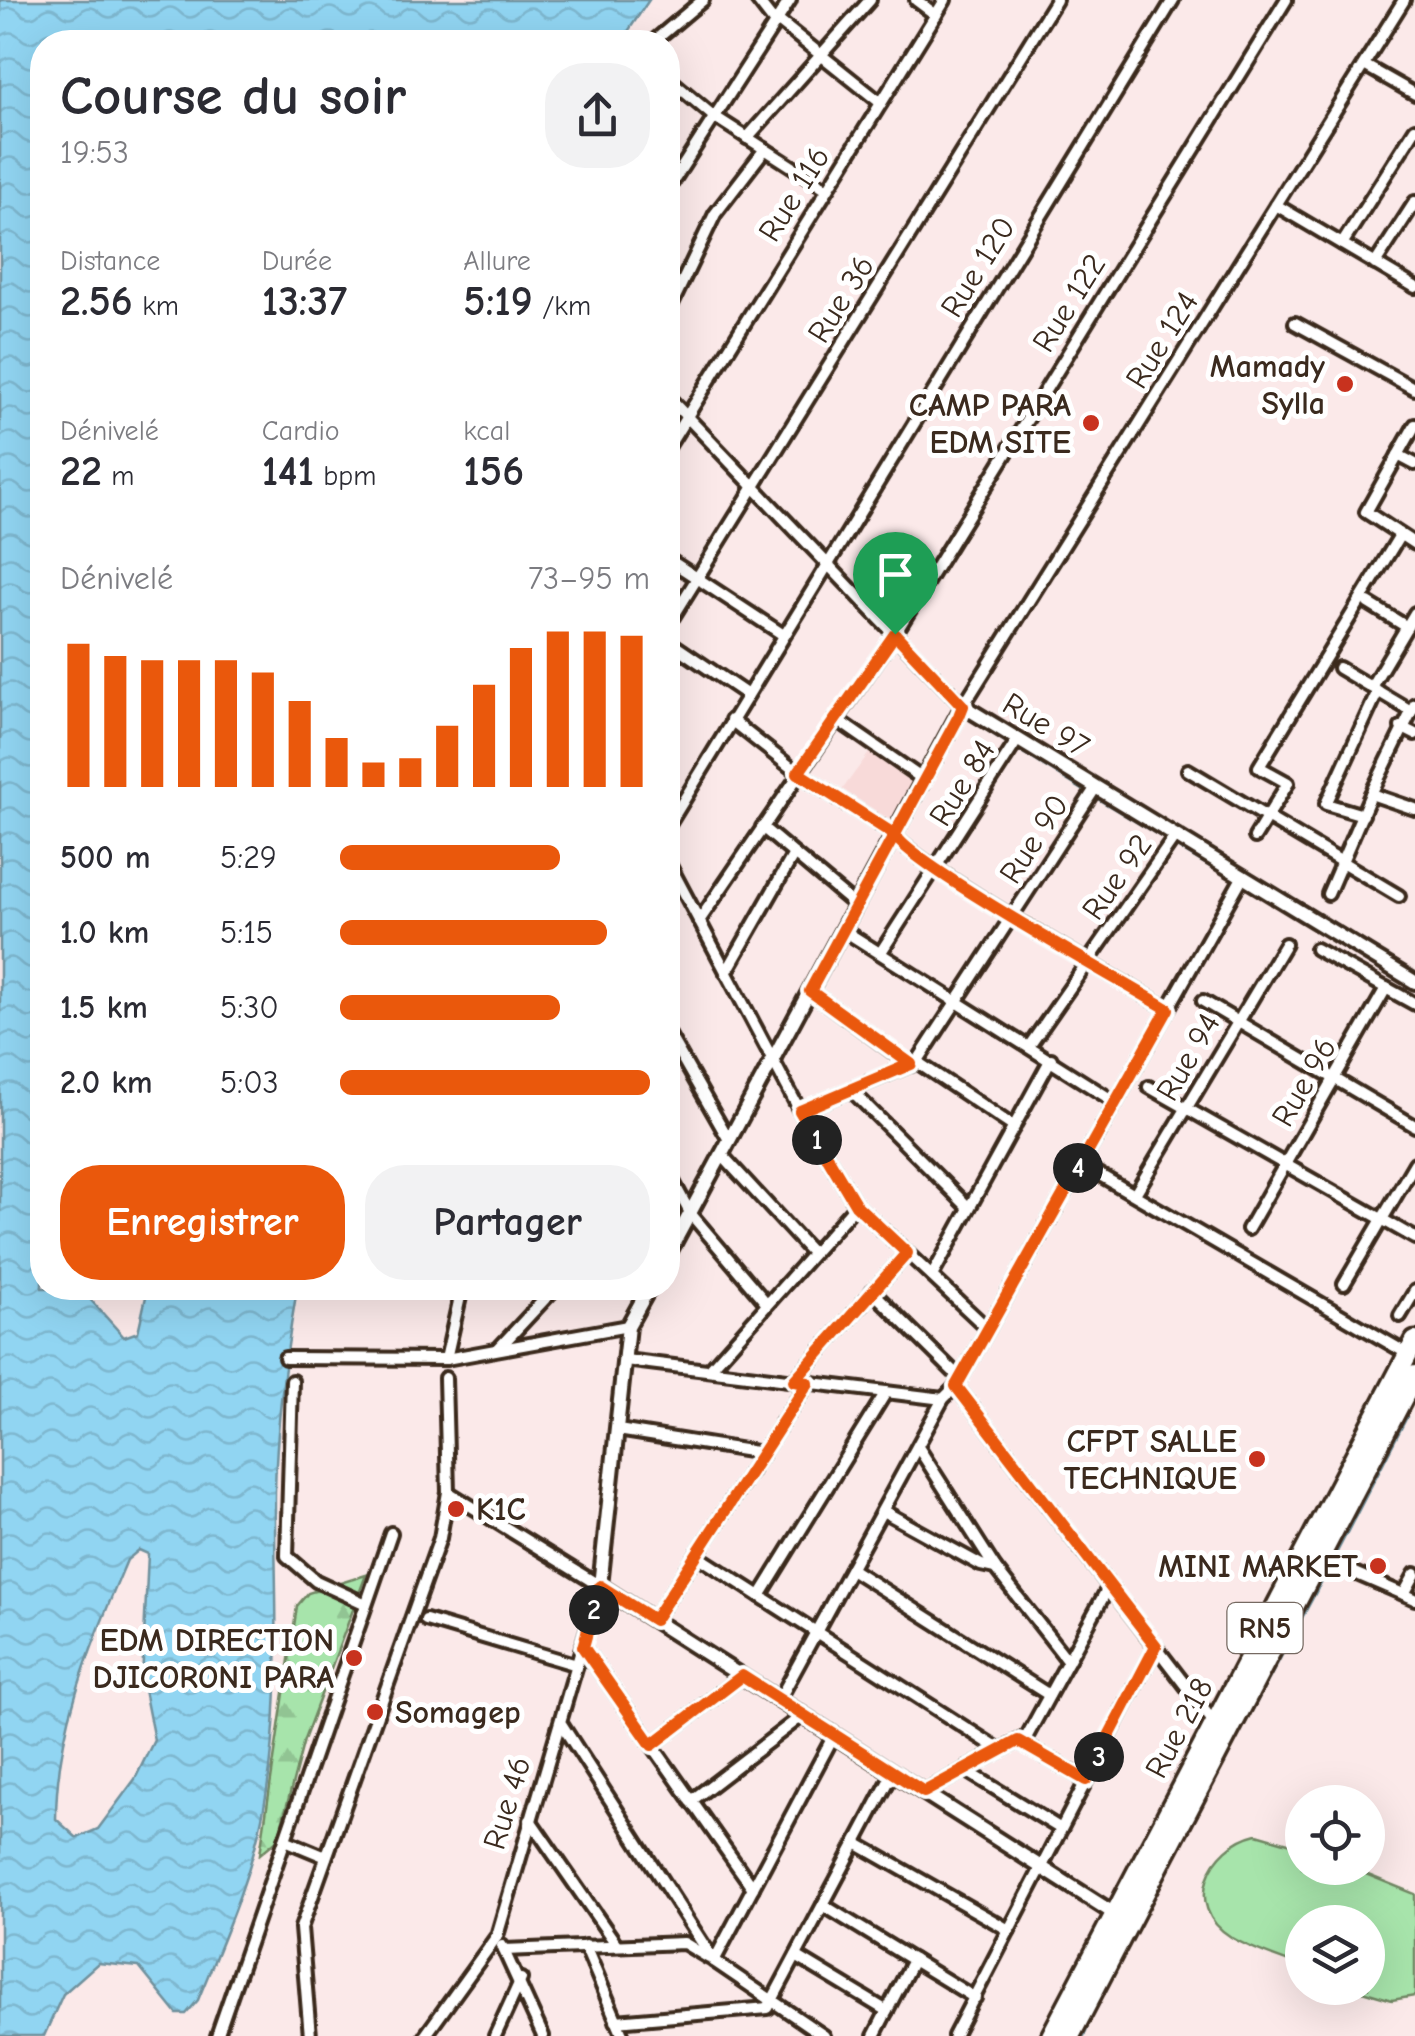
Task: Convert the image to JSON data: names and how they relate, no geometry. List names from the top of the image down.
{
  "streets": {
    "highway": ["RN5", "Rue 218"],
    "street": [
      "Rue 116",
      "Rue 120",
      "Rue 36",
      "Rue 122",
      "Rue 124",
      "Rue 97",
      "Rue 84",
      "Rue 90",
      "Rue 92",
      "Rue 94",
      "Rue 96",
      "Rue 46"
    ]
  },
  "crossings": [
    ["Rue 116", "Rue 97"],
    ["Rue 120", "Rue 97"],
    ["Rue 36", "Rue 97"],
    ["Rue 122", "Rue 97"],
    ["Rue 124", "Rue 97"],
    ["Rue 97", "Rue 84"],
    ["Rue 97", "Rue 90"],
    ["Rue 97", "Rue 92"],
    ["RN5", "Rue 218"]
  ],
  "places": [
    "Mamady Sylla",
    "CAMP PARA EDM SITE",
    "CFPT SALLE TECHNIQUE",
    "K1C",
    "MINI MARKET",
    "EDM DIRECTION DJICORONI PARA",
    "Somagep"
  ],
  "page": {
    "heading": ["Course du soir", "19:53"],
    "stats": [
      ["Distance", "2.56 km"],
      ["Durée", "13:37"],
      ["Allure", "5:19 /km"],
      ["Dénivelé", "22 m"],
      ["Cardio", "141 bpm"],
      ["kcal", "156"]
    ],
    "chart": ["Dénivelé", "73–95 m"],
    "list": [
      {
        "name": "500 m",
        "note": "5:29"
      },
      {
        "name": "1.0 km",
        "note": "5:15"
      },
      {
        "name": "1.5 km",
        "note": "5:30"
      },
      {
        "name": "2.0 km",
        "note": "5:03"
      }
    ],
    "pins": [
      "1",
      "4",
      "2",
      "3"
    ],
    "buttons": ["Enregistrer", "Partager"]
  }
}
